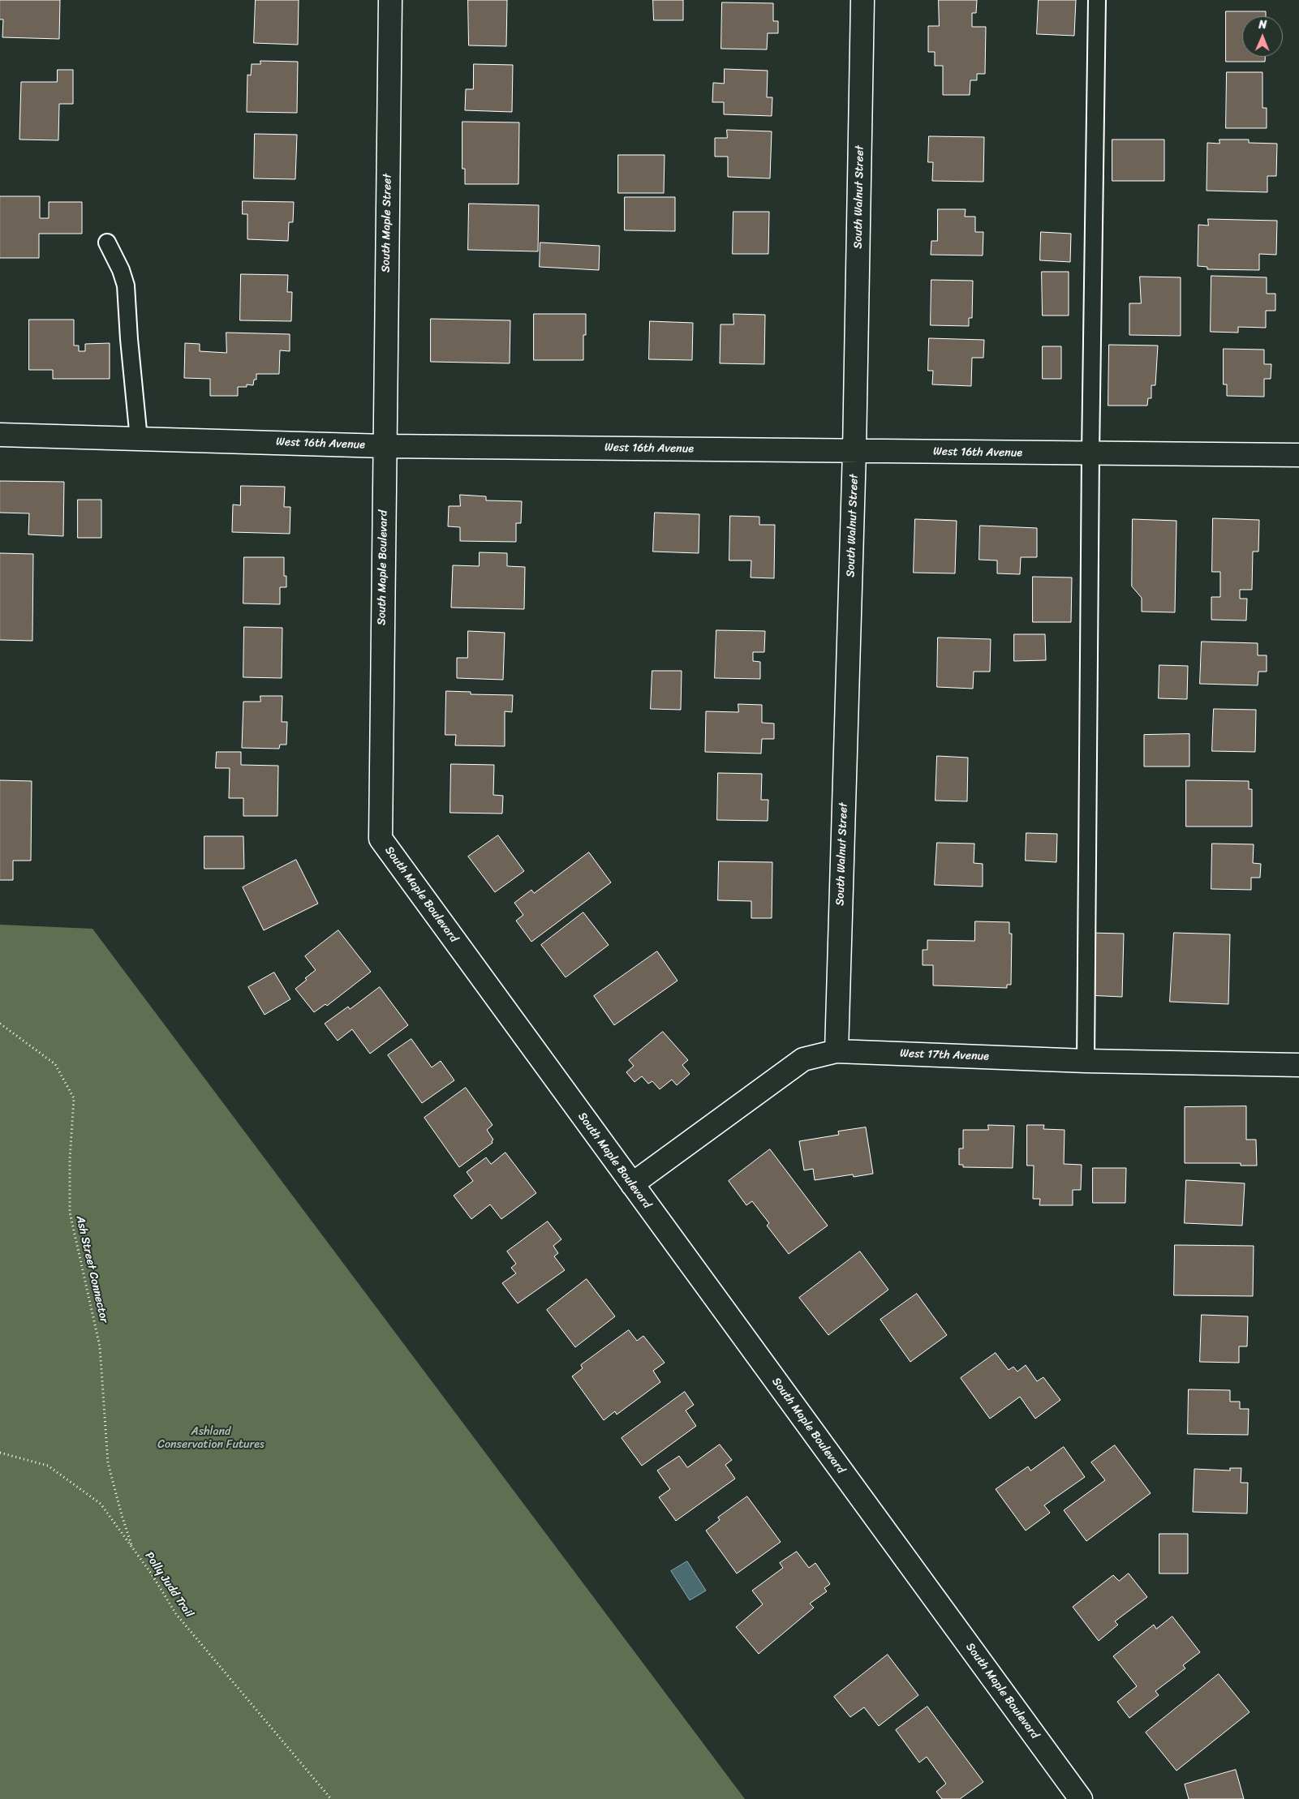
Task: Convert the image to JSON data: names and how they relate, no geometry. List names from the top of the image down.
{
  "streets": {
    "street": [
      "South Walnut Street",
      "South Maple Street",
      "West 16th Avenue",
      "South Maple Boulevard",
      "West 17th Avenue"
    ],
    "path": ["Ash Street Connector", "Polly Judd Trail"]
  },
  "crossings": [
    ["South Walnut Street", "West 16th Avenue"],
    ["South Walnut Street", "West 17th Avenue"],
    ["South Maple Street", "West 16th Avenue"],
    ["South Maple Street", "South Maple Boulevard"],
    ["West 16th Avenue", "South Maple Boulevard"],
    ["South Maple Boulevard", "West 17th Avenue"],
    ["Ash Street Connector", "Polly Judd Trail"]
  ],
  "parks": ["Ashland Conservation Futures"],
  "north": "top"
}
